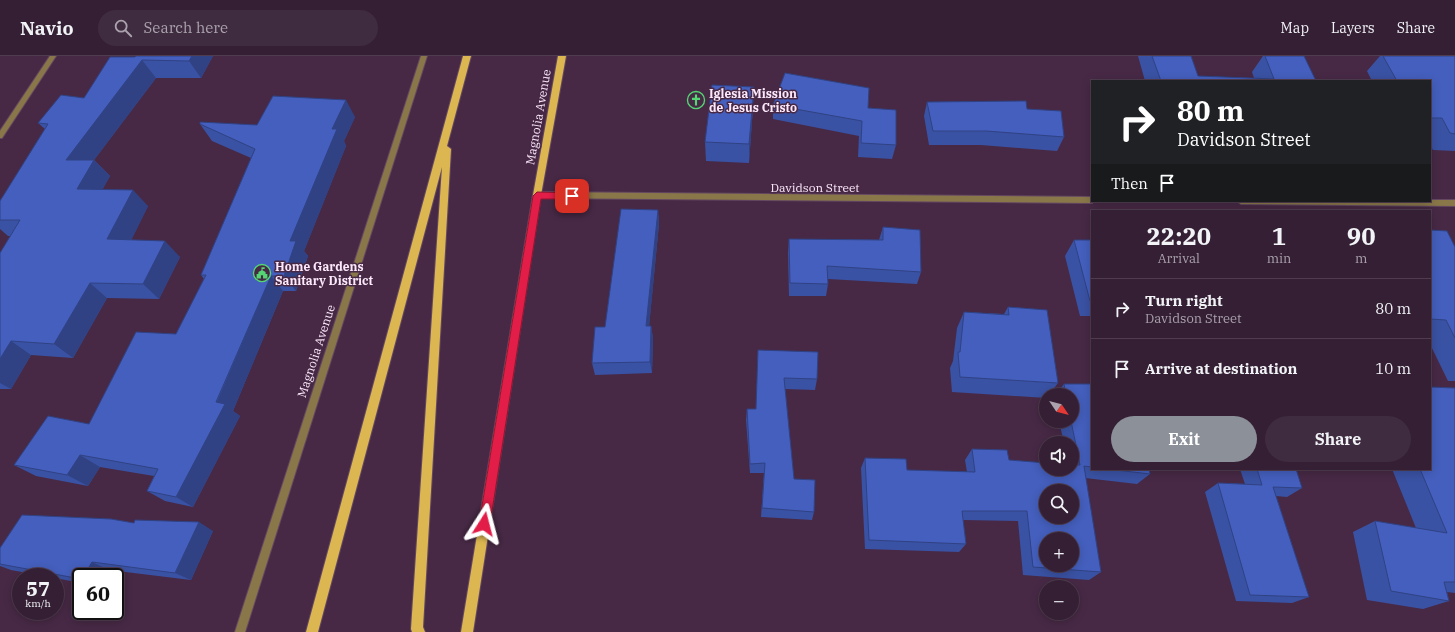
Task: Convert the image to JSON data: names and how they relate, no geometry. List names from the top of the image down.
{
  "streets": {
    "main road": ["Magnolia Avenue"],
    "street": ["Davidson Street"]
  },
  "crossings": [
    ["Magnolia Avenue", "Davidson Street"]
  ],
  "places": {
    "church": ["Iglesia Mission de Jesus Cristo"],
    "public building": ["Home Gardens Sanitary District"]
  },
  "north": "bottom right",
  "page": {
    "header": "Navio",
    "search": "Search here",
    "nav": ["Map", "Layers", "Share"],
    "turn": ["80 m", "Davidson Street"],
    "then": "Then",
    "eta": [
      "22:20",
      "Arrival",
      "1",
      "min",
      "90",
      "m"
    ],
    "list": [
      {
        "name": "Turn right",
        "note": "Davidson Street",
        "value": "80 m"
      },
      {
        "name": "Arrive at destination",
        "value": "10 m"
      }
    ],
    "map_buttons": ["+", "−"],
    "buttons": ["Exit", "Share"],
    "speed": "57 km/h",
    "limit": "60"
  }
}
